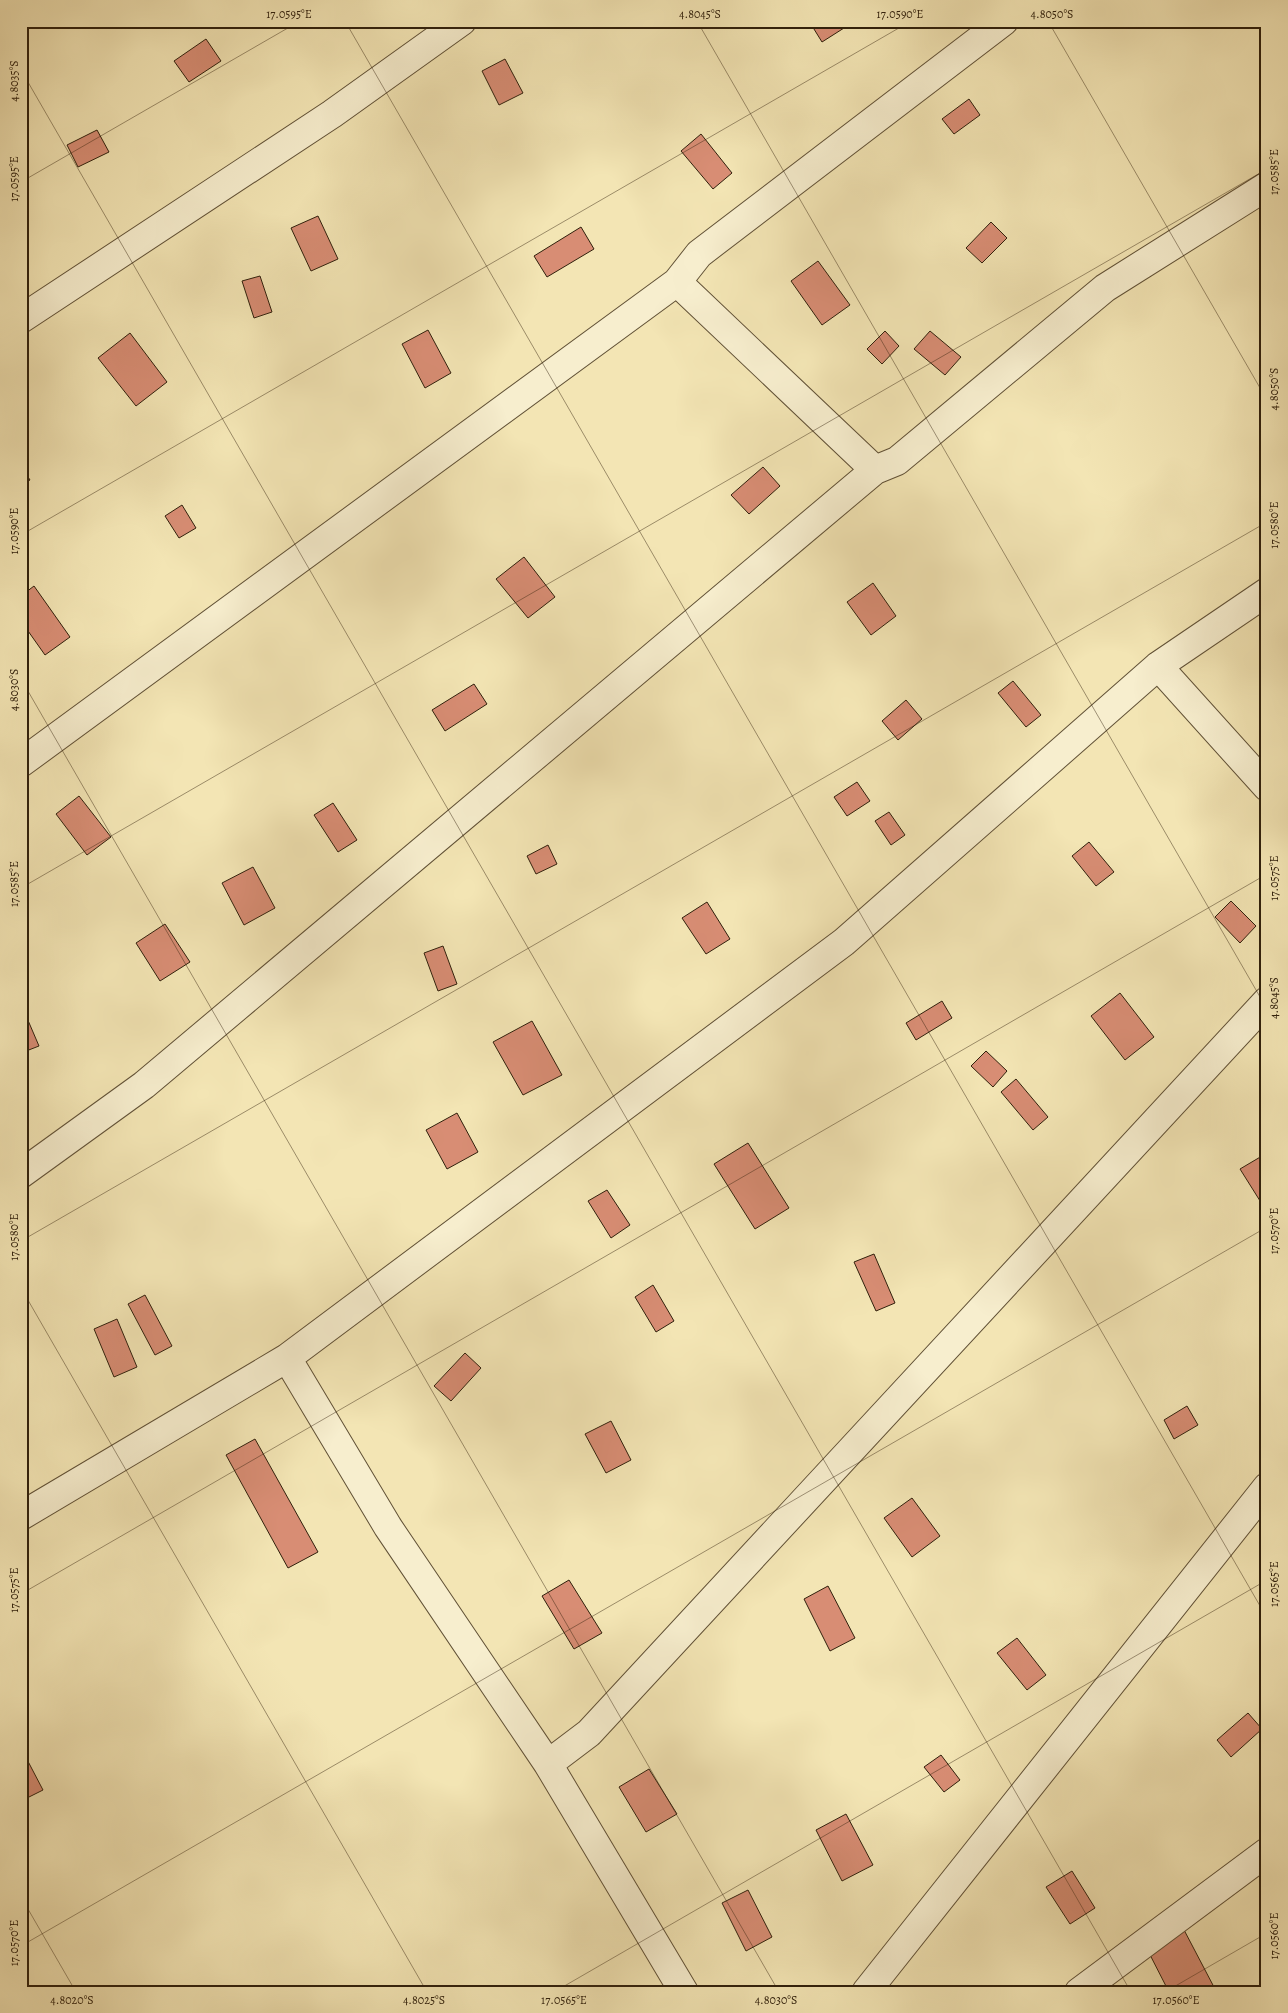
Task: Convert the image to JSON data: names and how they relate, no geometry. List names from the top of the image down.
{
  "coordinates": [
    "17.0595°E",
    "4.8045°S",
    "17.0590°E",
    "4.8050°S",
    "4.8035°S",
    "17.0585°E",
    "17.0580°E",
    "4.8030°S",
    "17.0575°E",
    "17.0570°E",
    "17.0565°E",
    "17.0560°E",
    "4.8020°S",
    "4.8025°S"
  ]
}
